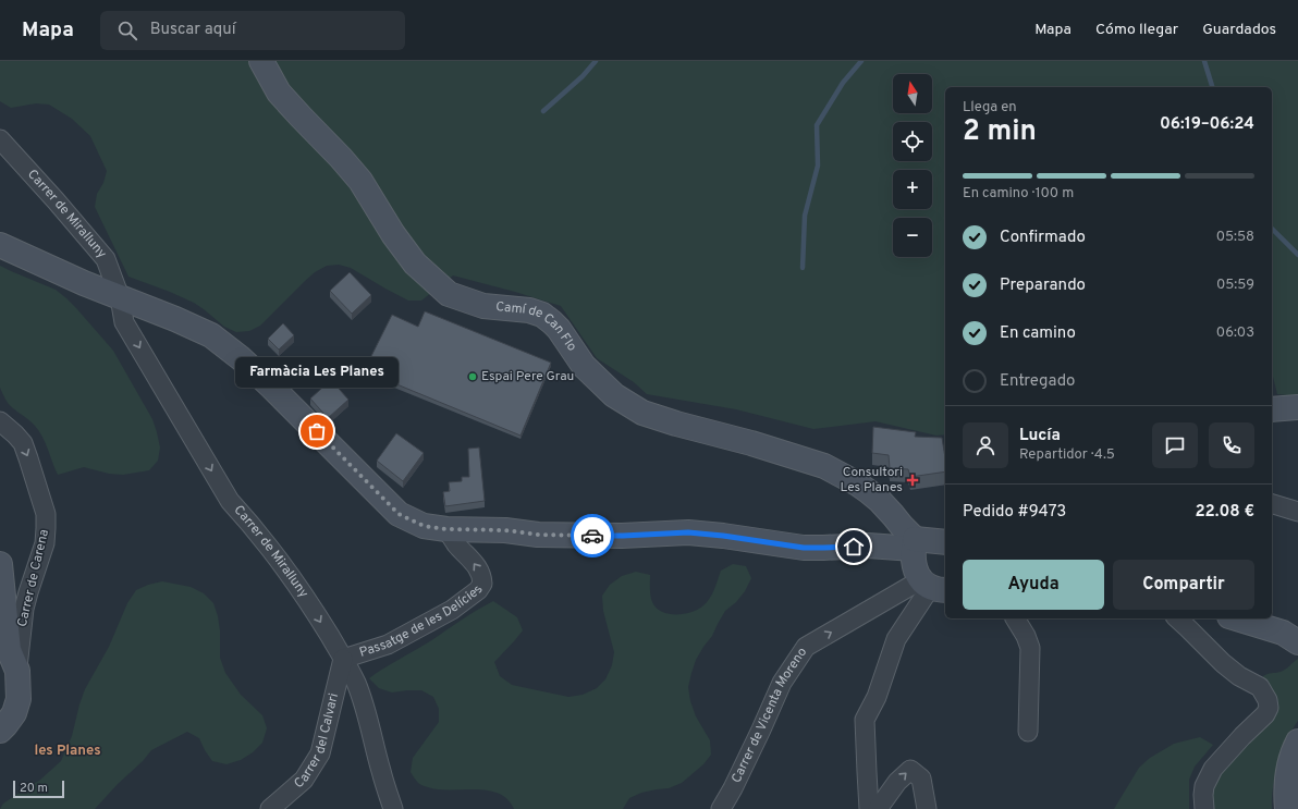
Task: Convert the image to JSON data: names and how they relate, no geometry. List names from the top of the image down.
{
  "streets": {
    "street": [
      "Carrer de Miralluny",
      "Camí de Can Flo",
      "Carrer de Carena",
      "Passatge de les Delícies",
      "Carrer de Vicenta Moreno",
      "Carrer del Calvari"
    ]
  },
  "crossings": [
    ["Carrer de Miralluny", "Passatge de les Delícies"],
    ["Carrer de Miralluny", "Carrer del Calvari"],
    ["Passatge de les Delícies", "Carrer del Calvari"]
  ],
  "one_way": ["Carrer de Miralluny", "Carrer de Vicenta Moreno"],
  "districts": ["les Planes"],
  "places": {
    "other": ["Espai Pere Grau", "Farmàcia Les Planes"],
    "health": ["Consultori Les Planes"]
  },
  "scale_bar": "20 m",
  "north": "top",
  "page": {
    "header": "Mapa",
    "search": "Buscar aquí",
    "nav": ["Mapa", "Cómo llegar", "Guardados"],
    "map_buttons": ["+", "−"],
    "heading": ["2 min", "Llega en", "06:19–06:24"],
    "panel": [
      "Lucía",
      "Repartidor · 4.5",
      "Pedido #9473",
      "22.08 €"
    ],
    "bar": "En camino · 100 m",
    "list": [
      ["Confirmado", "05:58"],
      ["Preparando", "05:59"],
      ["En camino", "06:03"],
      "Entregado"
    ],
    "bubble": "Farmàcia Les Planes",
    "buttons": ["Ayuda", "Compartir"],
    "scale": "20 m"
  }
}
